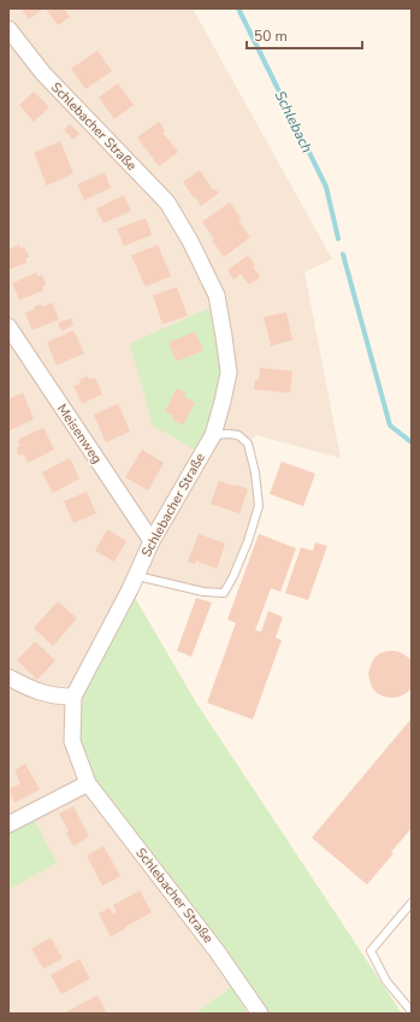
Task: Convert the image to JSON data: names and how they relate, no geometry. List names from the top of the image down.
{
  "streets": {
    "street": ["Schlebacher Straße", "Meisenweg"]
  },
  "crossings": [
    ["Schlebacher Straße", "Meisenweg"]
  ],
  "water": ["Schlebach"],
  "scale_bar": "50 m"
}
